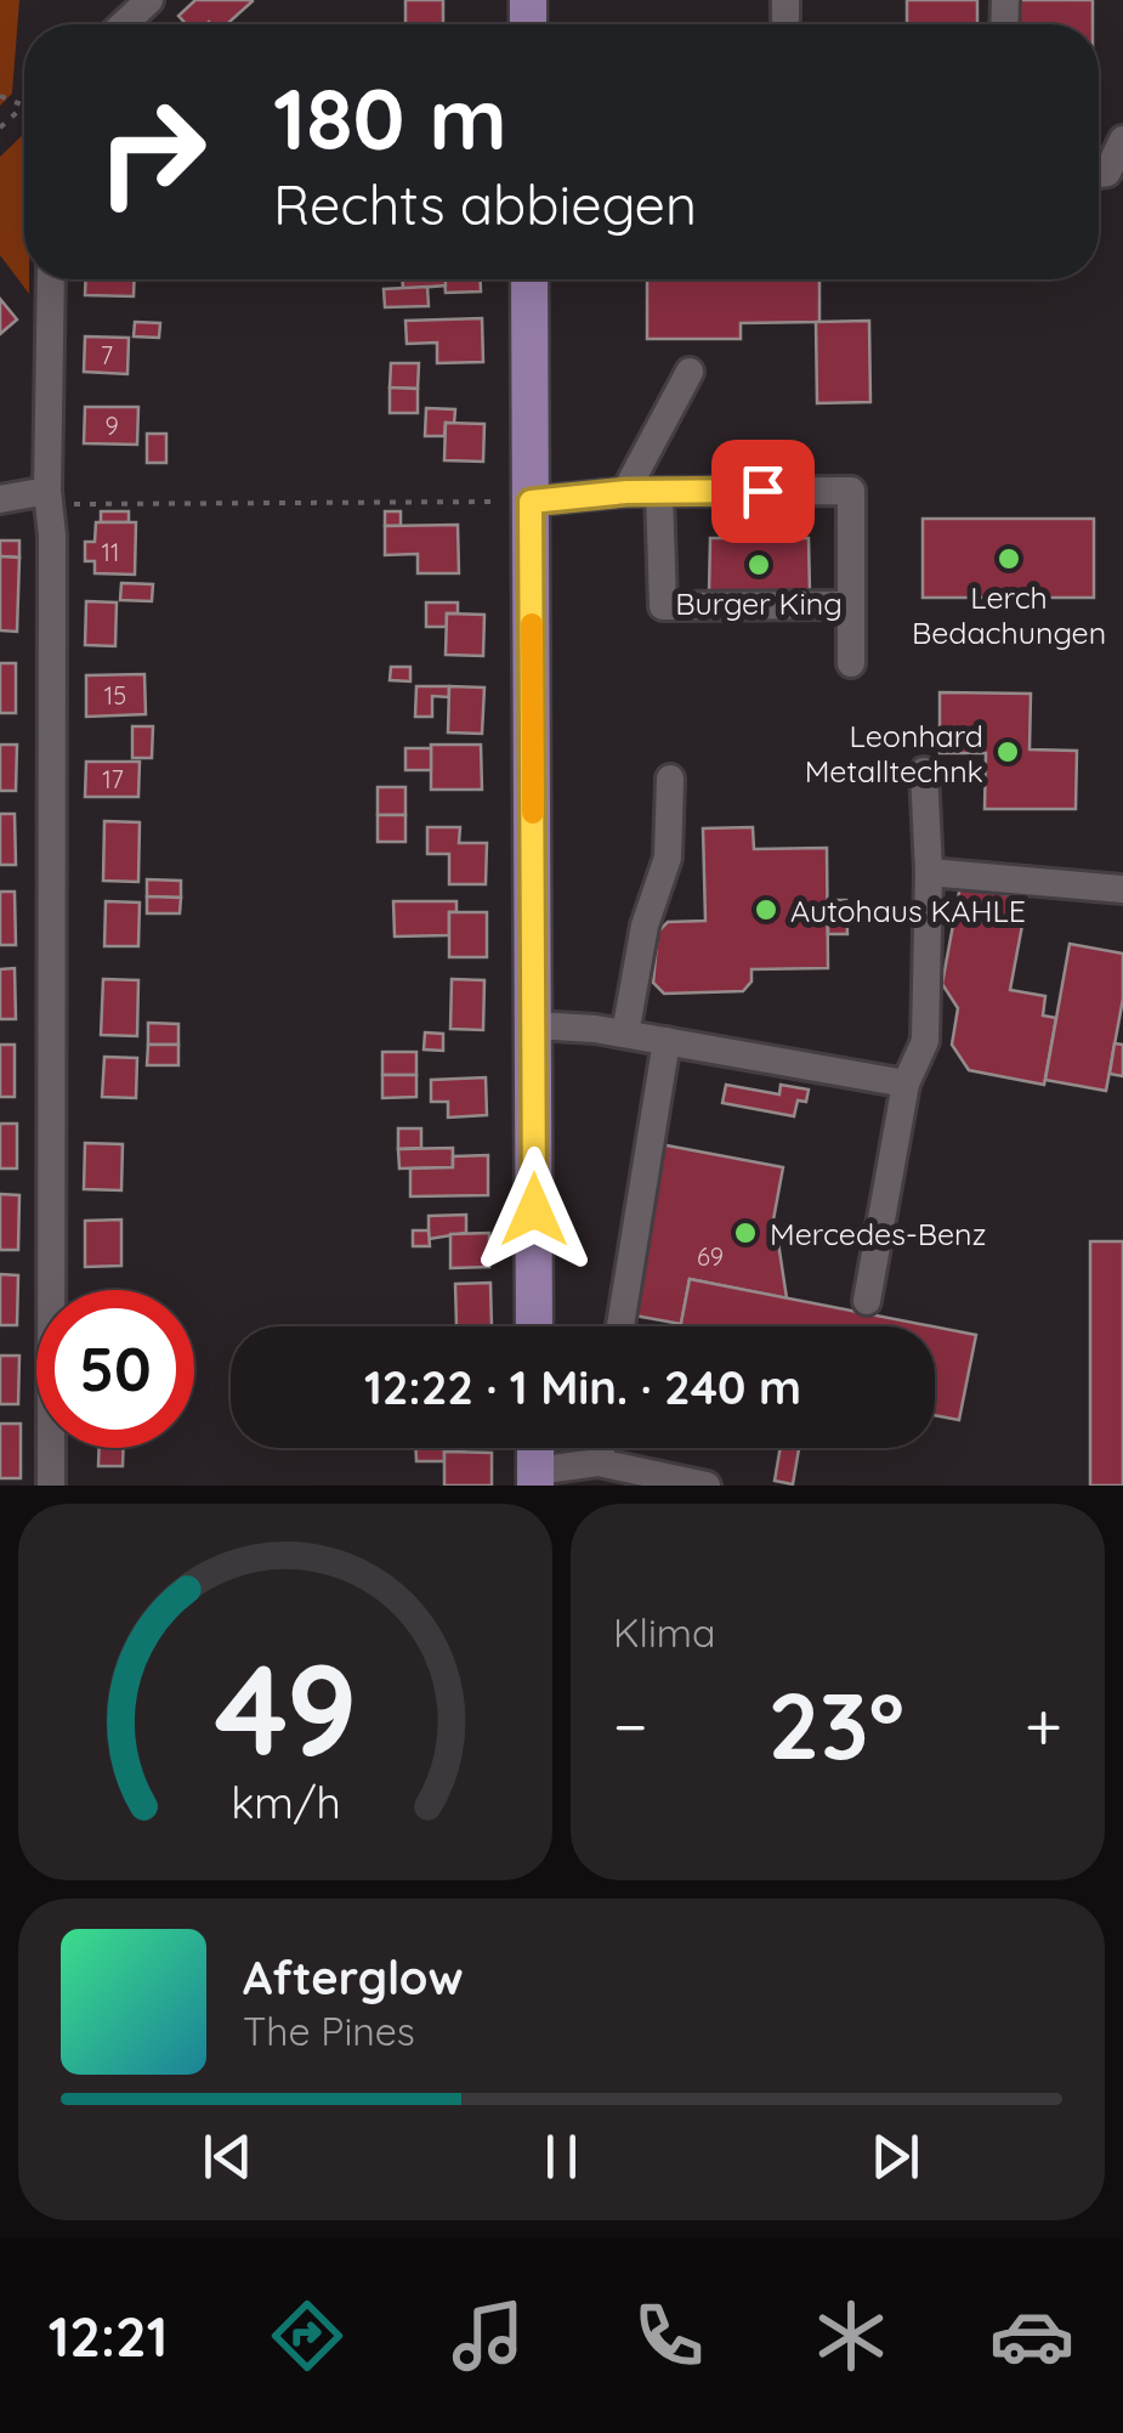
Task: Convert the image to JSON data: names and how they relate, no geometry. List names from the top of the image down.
{
  "places": [
    "Lerch Bedachungen",
    "Burger King",
    "Leonhard Metalltechnk",
    "Autohaus KAHLE",
    "Mercedes-Benz"
  ],
  "house_numbers": [
    "7",
    "9",
    "11",
    "15",
    "17",
    "69"
  ],
  "page": {
    "turn": ["180 m", "Rechts abbiegen"],
    "limit": "50",
    "trip": "12:22 · 1 Min. · 240 m",
    "tile": "Klima",
    "heat": ["−", "23°", "+"],
    "song": ["Afterglow", "The Pines"],
    "tabs": "12:21",
    "gauge": ["49", "km/h"]
  }
}
